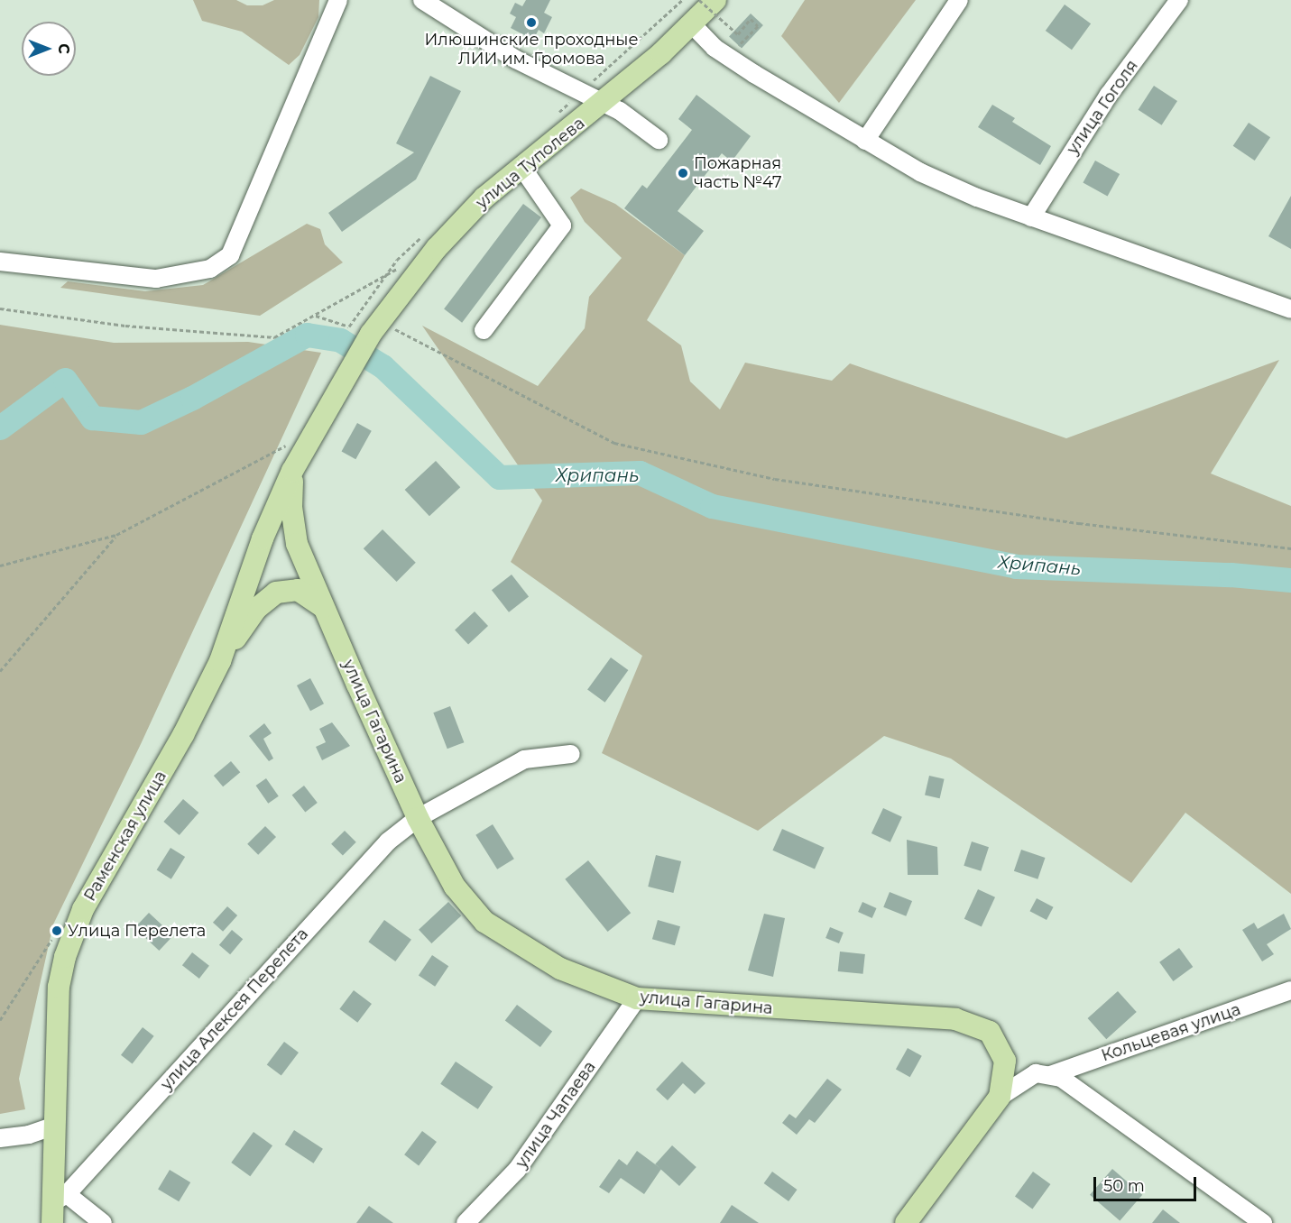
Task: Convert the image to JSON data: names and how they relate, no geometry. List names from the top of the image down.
{
  "streets": {
    "main road": ["улица Туполева", "улица Гагарина", "Раменская улица"],
    "street": [
      "улица Гоголя",
      "улица Алексея Перелета",
      "Кольцевая улица",
      "улица Чапаева"
    ]
  },
  "crossings": [
    ["улица Туполева", "улица Гагарина"],
    ["улица Туполева", "Раменская улица"],
    ["улица Гагарина", "Раменская улица"],
    ["улица Гагарина", "улица Алексея Перелета"],
    ["улица Гагарина", "улица Чапаева"],
    ["Раменская улица", "улица Алексея Перелета"]
  ],
  "water": ["Хрипань"],
  "places": ["Илюшинские проходные ЛИИ им. Громова", "Пожарная часть №47", "Улица Перелета"],
  "scale_bar": "50 m",
  "north": "right"
}
